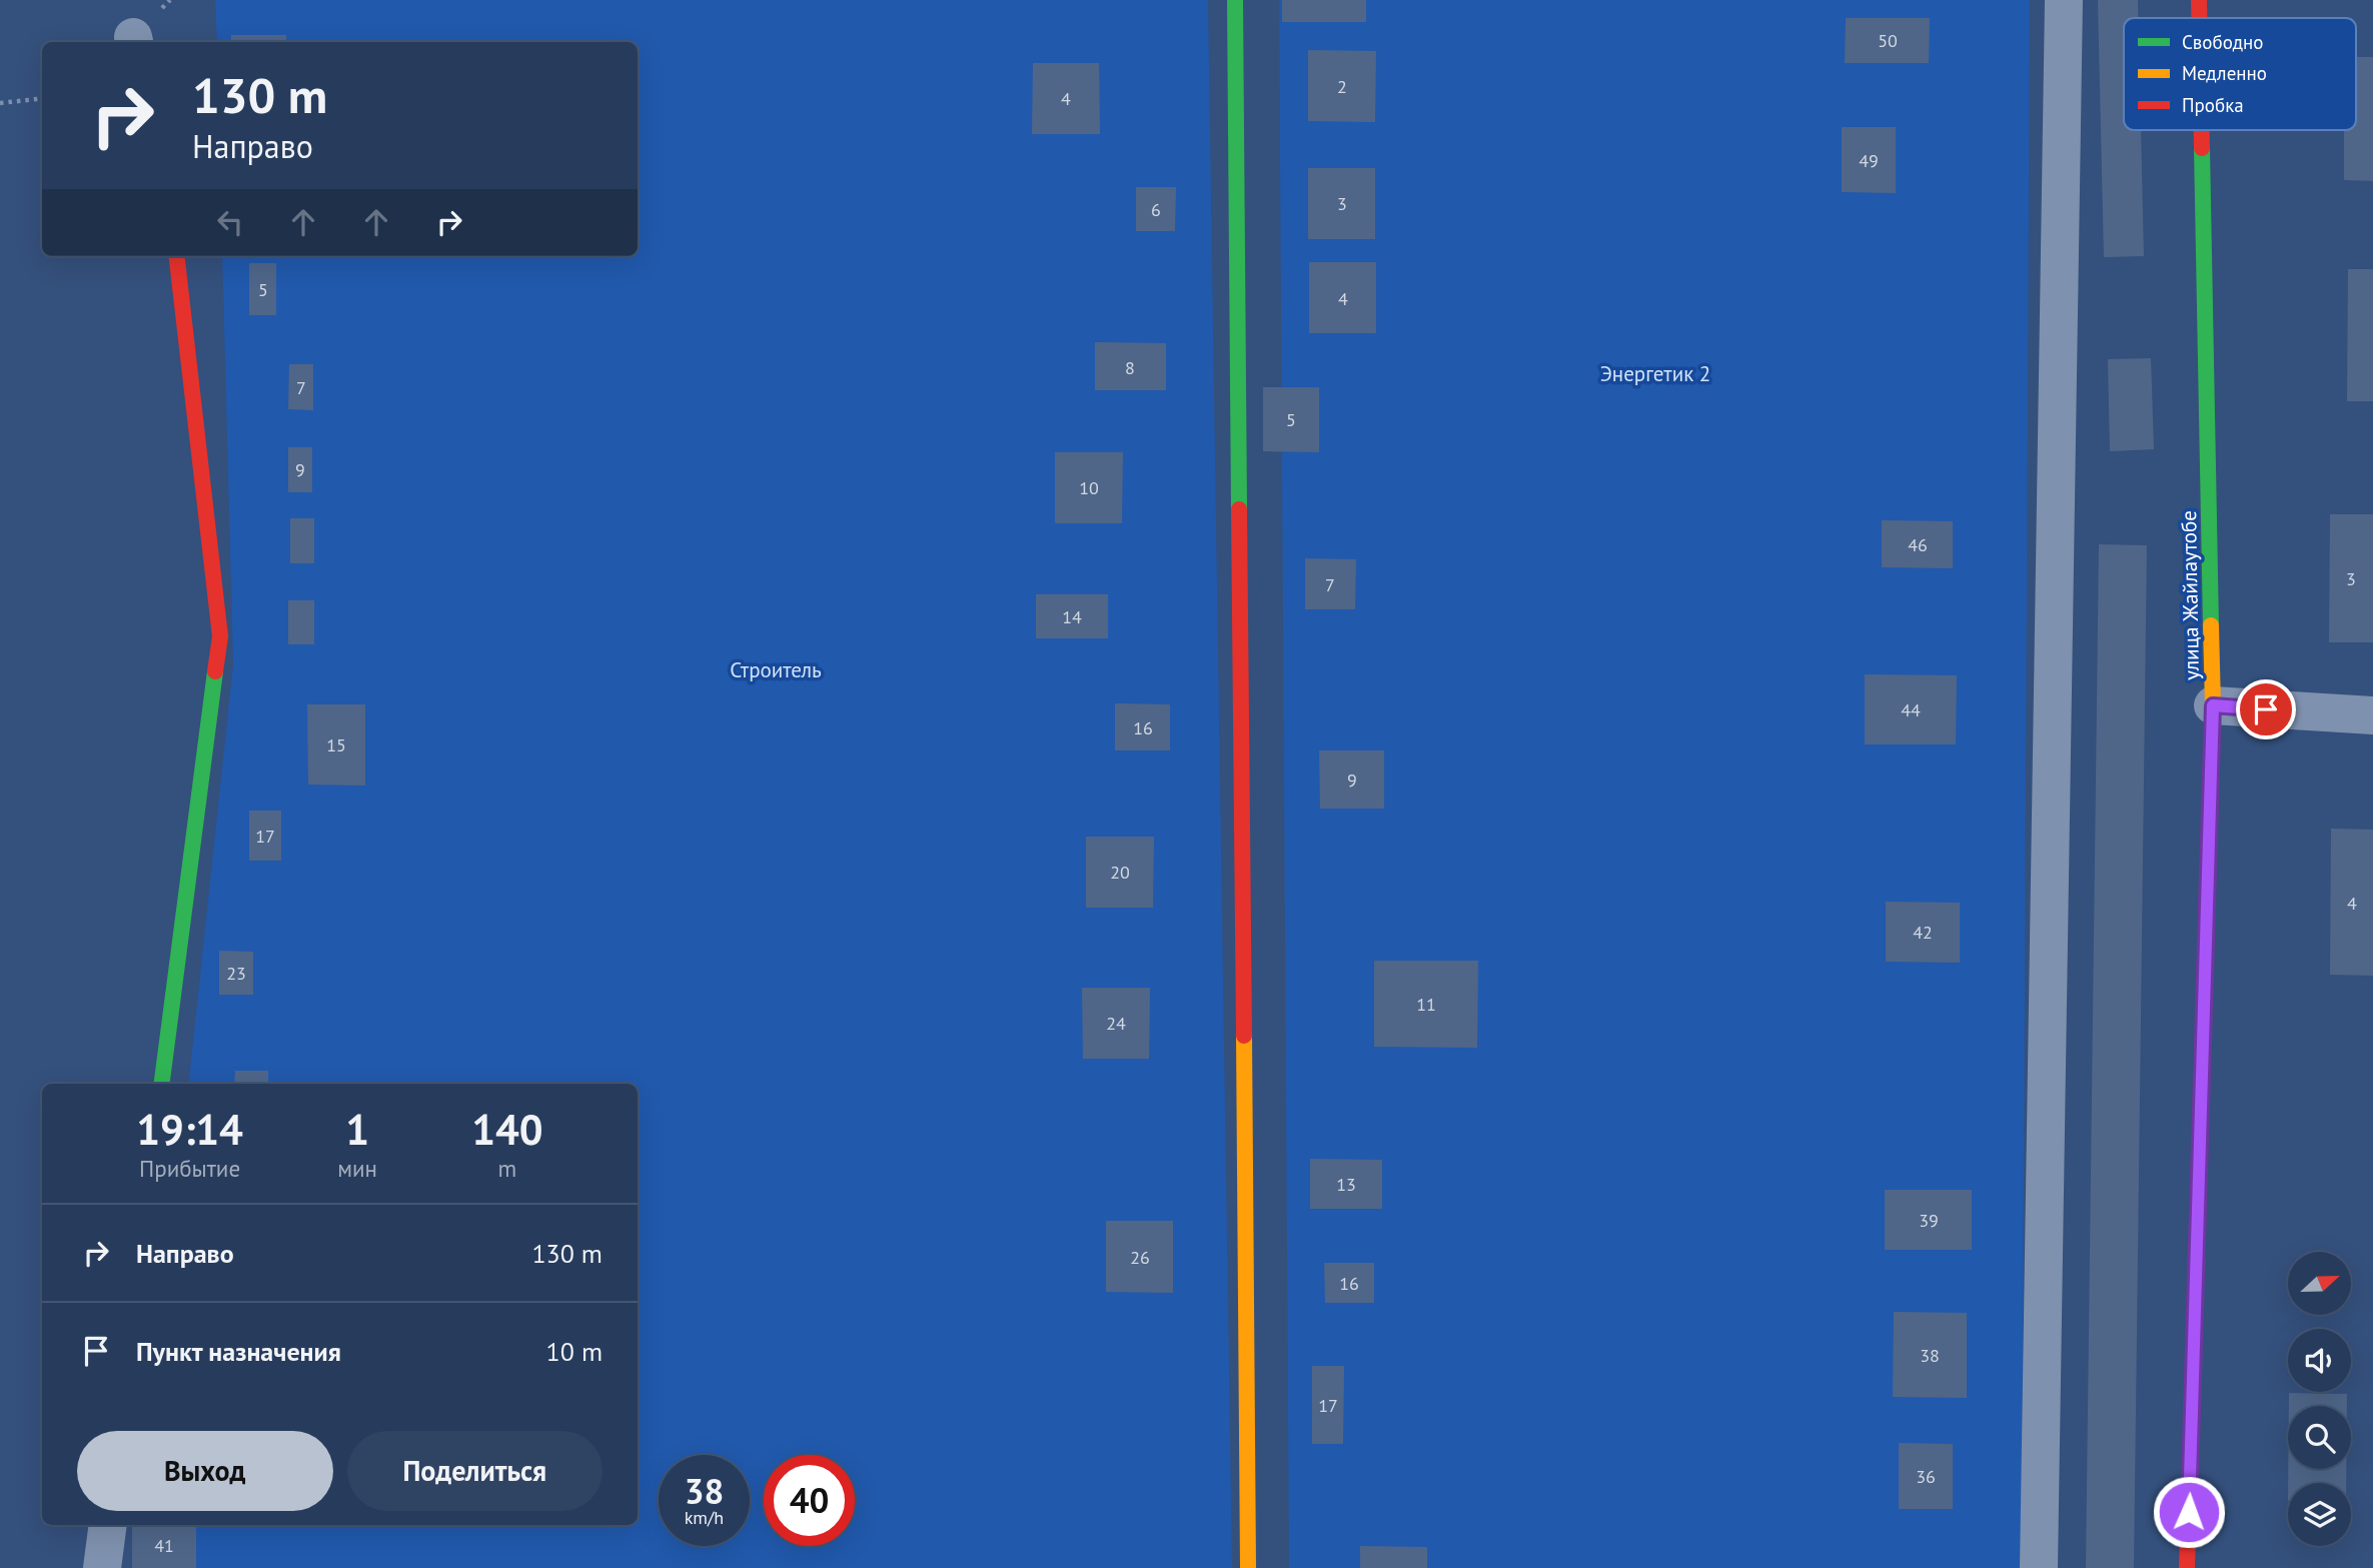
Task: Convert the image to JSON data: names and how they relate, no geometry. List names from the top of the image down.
{
  "streets": {
    "street": ["улица Жайлаутобе"]
  },
  "parks": ["Энергетик 2", "Строитель"],
  "house_numbers": [
    "50",
    "2",
    "4",
    "49",
    "3",
    "6",
    "5",
    "4",
    "8",
    "7",
    "5",
    "9",
    "10",
    "46",
    "3",
    "7",
    "14",
    "44",
    "16",
    "15",
    "9",
    "17",
    "20",
    "4",
    "42",
    "23",
    "11",
    "24",
    "13",
    "39",
    "26",
    "16",
    "38",
    "17",
    "36",
    "41"
  ],
  "legend": ["Свободно", "Медленно", "Пробка"],
  "north": "right",
  "page": {
    "turn": ["130 m", "Направо"],
    "eta": [
      "19:14",
      "Прибытие",
      "1",
      "мин",
      "140",
      "m"
    ],
    "list": [
      {
        "name": "Направо",
        "value": "130 m"
      },
      {
        "name": "Пункт назначения",
        "value": "10 m"
      }
    ],
    "buttons": ["Выход", "Поделиться"],
    "speed": "38 km/h",
    "limit": "40"
  }
}
